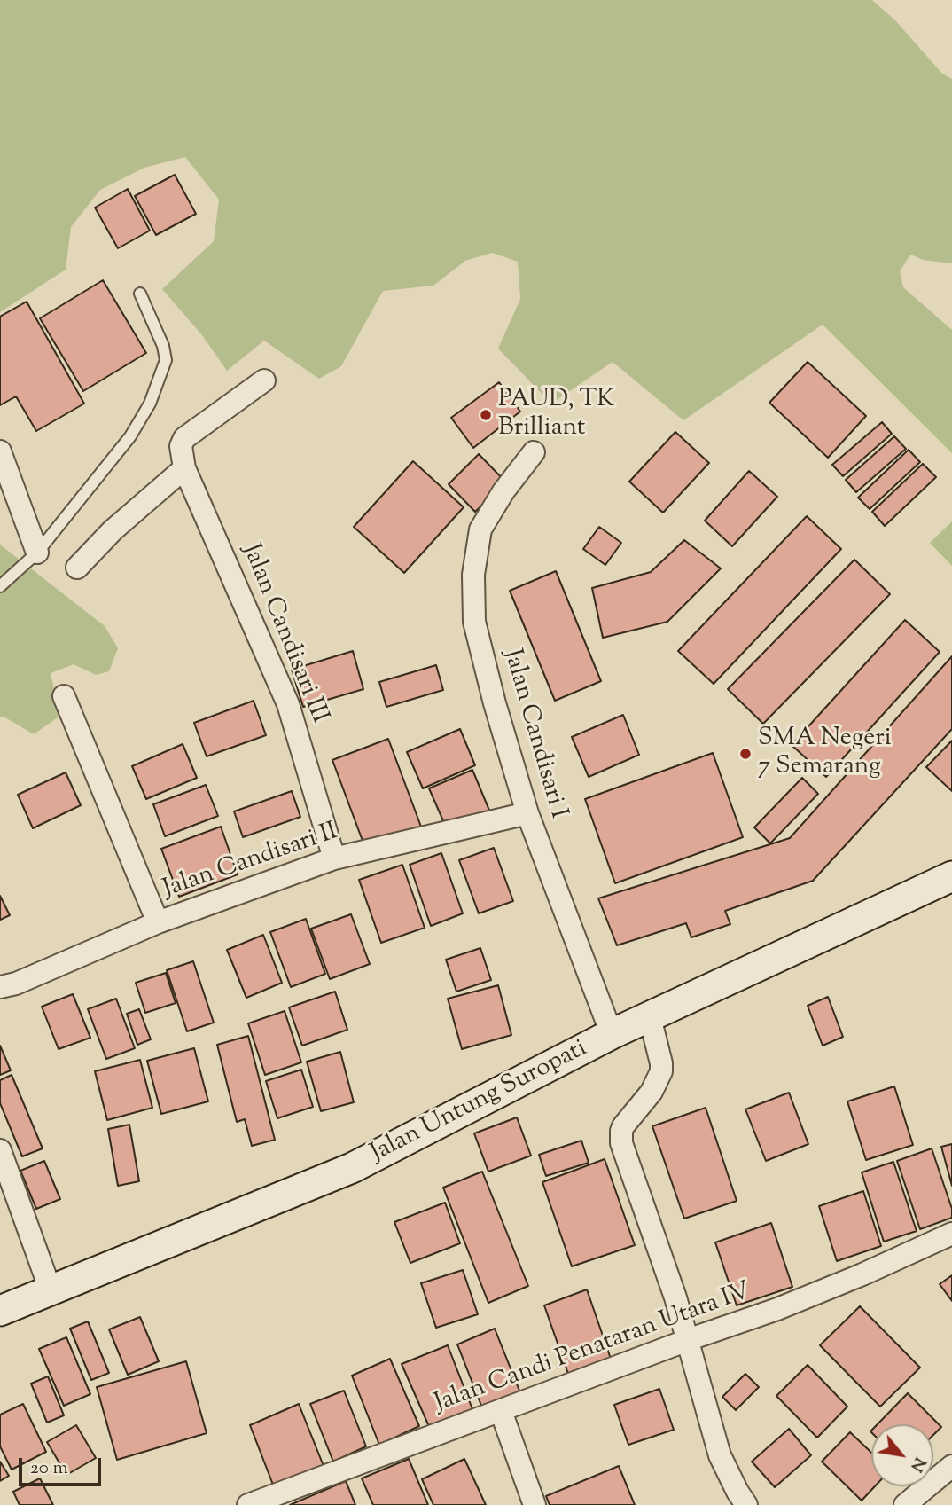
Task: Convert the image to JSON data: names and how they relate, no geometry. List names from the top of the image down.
{
  "streets": {
    "main road": ["Jalan Untung Suropati"],
    "street": [
      "Jalan Candisari III",
      "Jalan Candisari I",
      "Jalan Candisari II",
      "Jalan Candi Penataran Utara IV"
    ]
  },
  "crossings": [
    ["Jalan Candisari III", "Jalan Candisari II"],
    ["Jalan Candisari I", "Jalan Candisari II"],
    ["Jalan Candisari I", "Jalan Untung Suropati"]
  ],
  "places": ["PAUD, TK Brilliant", "SMA Negeri 7 Semarang"],
  "scale_bar": "20 m",
  "north": "bottom right"
}
